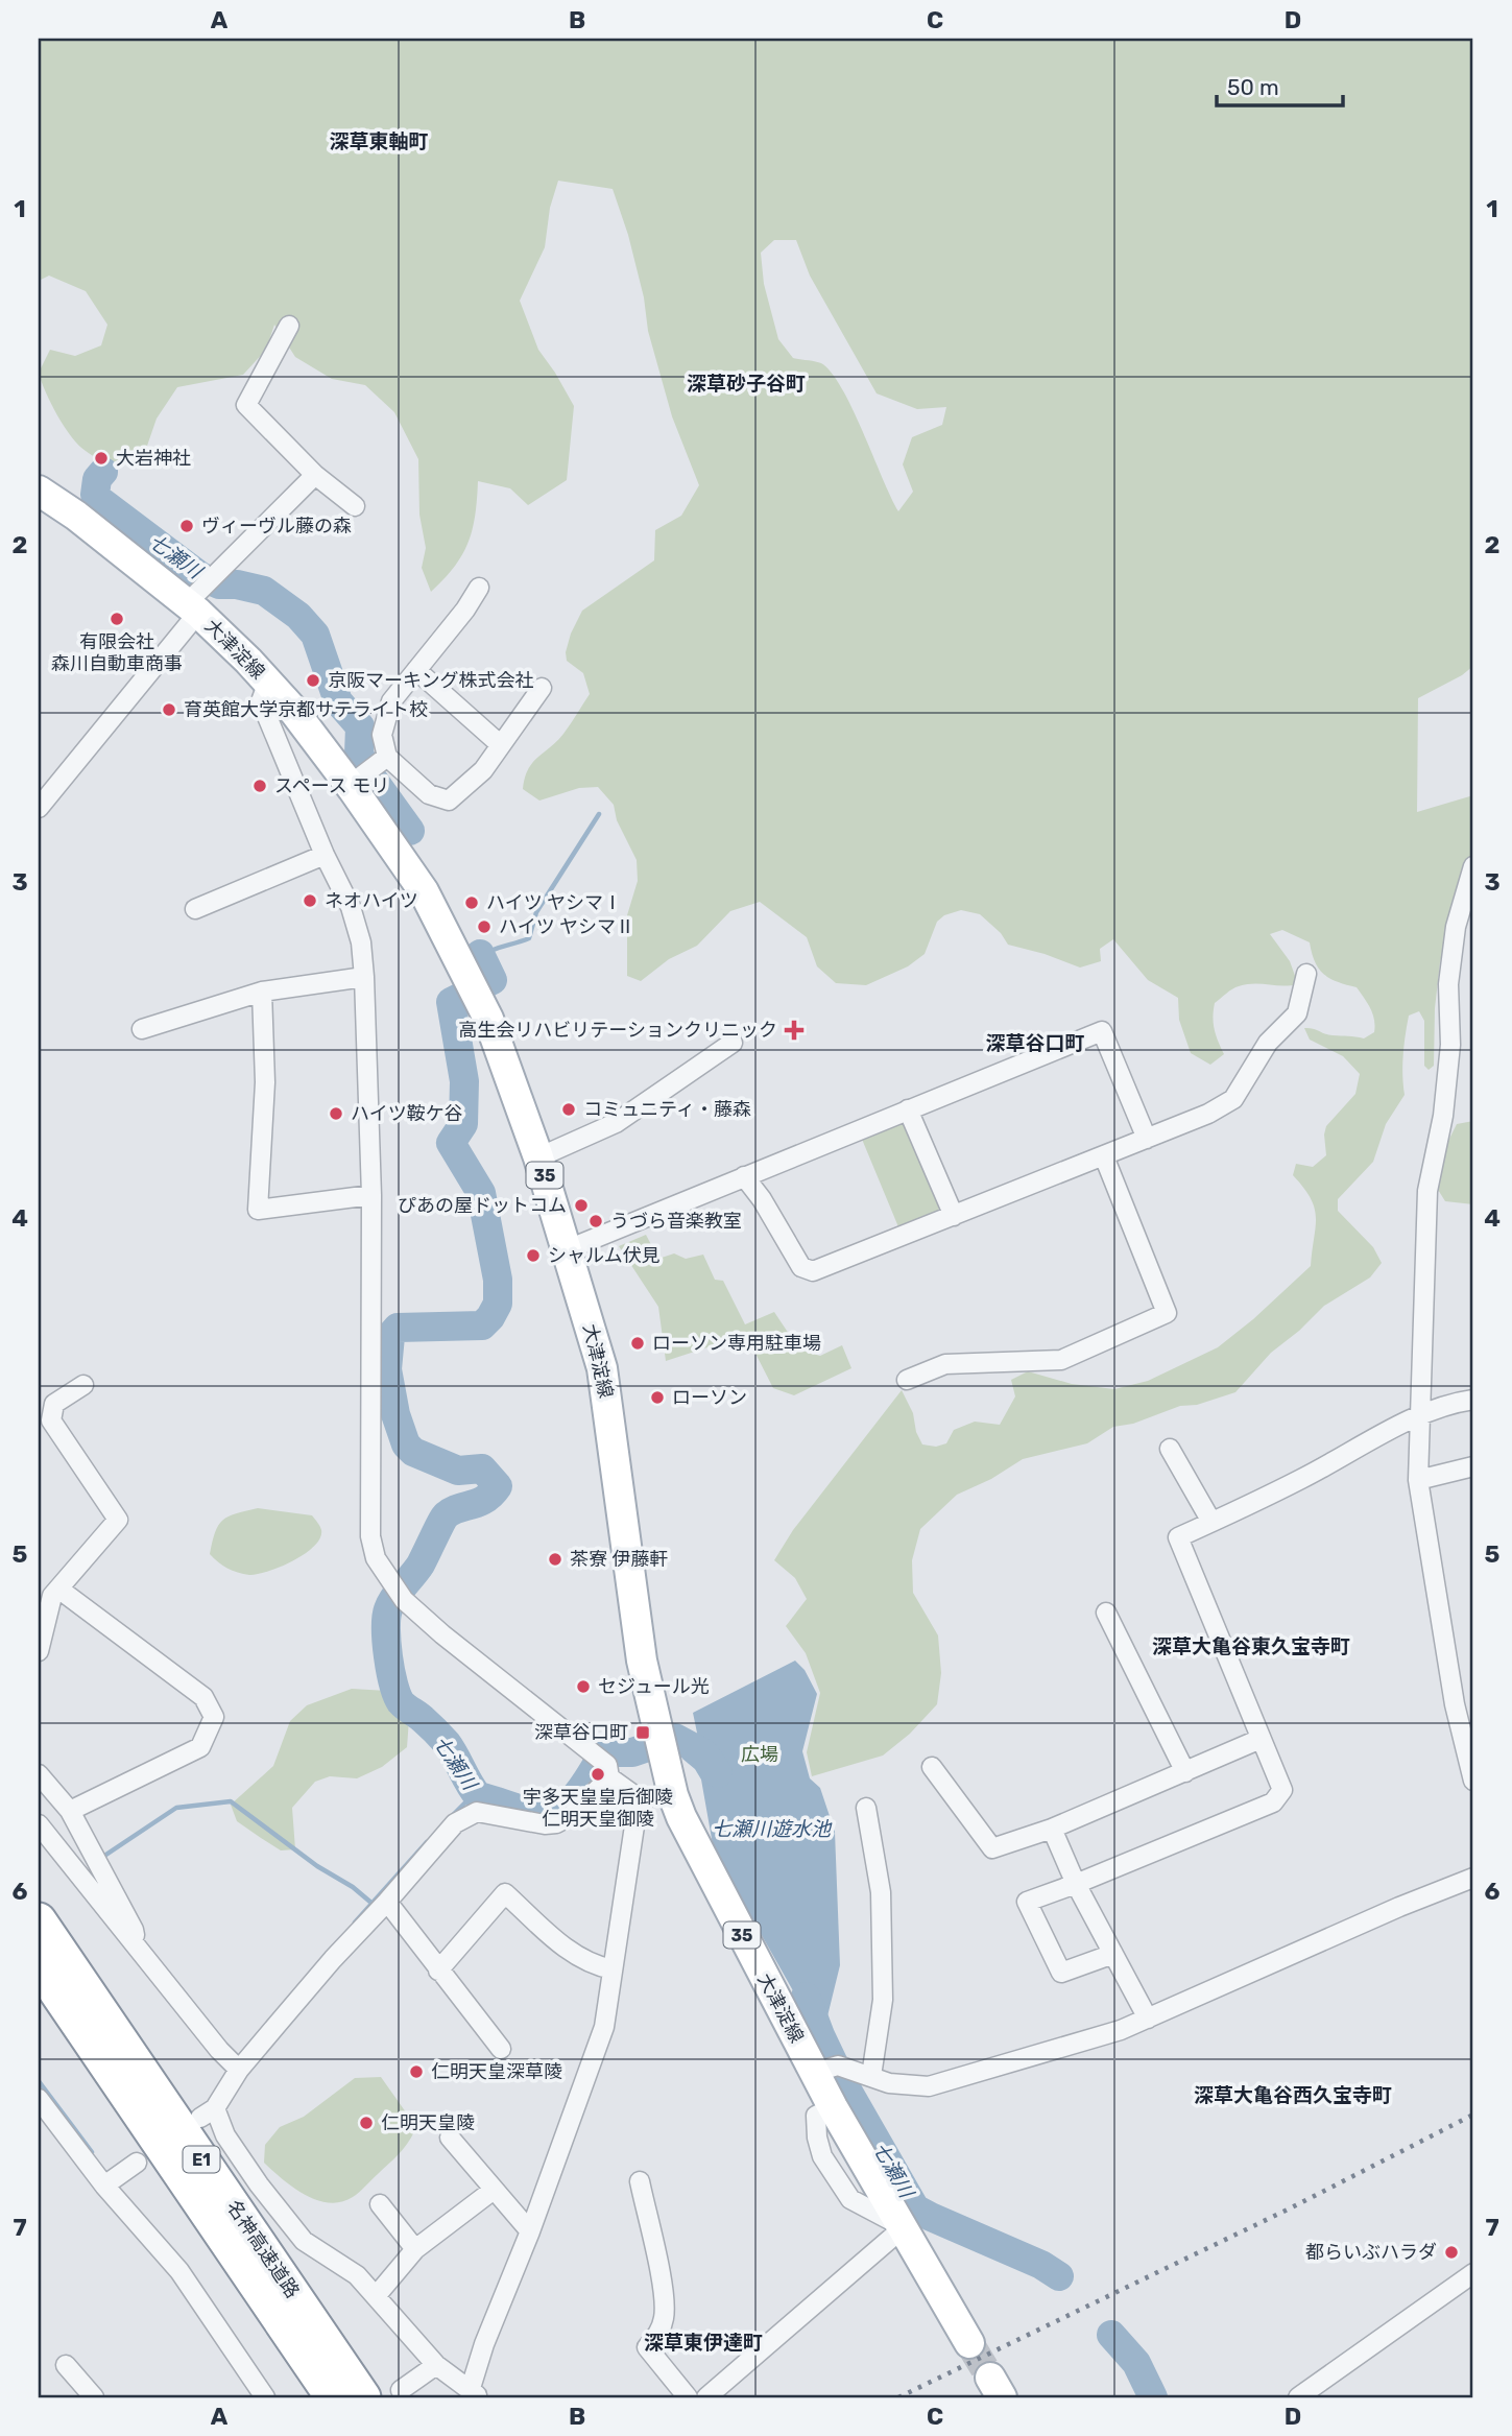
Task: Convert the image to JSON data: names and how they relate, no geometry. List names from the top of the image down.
{
  "streets": {
    "highway": ["E1", "名神高速道路"],
    "main road": ["大津淀線", "35"]
  },
  "districts": [
    "深草東軸町",
    "深草砂子谷町",
    "深草谷口町",
    "深草大亀谷東久宝寺町",
    "深草大亀谷西久宝寺町",
    "深草東伊達町"
  ],
  "water": ["七瀬川", "七瀬川遊水池"],
  "parks": ["広場"],
  "places": {
    "other": [
      "大岩神社",
      "ヴィーヴル藤の森",
      "有限会社 森川自動車商事",
      "京阪マーキング株式会社",
      "育英館大学京都サテライト校",
      "スペース モリ",
      "ネオハイツ",
      "ハイツ ヤシマⅠ",
      "ハイツ ヤシマⅡ",
      "コミュニティ・藤森",
      "ハイツ鞍ケ谷",
      "ぴあの屋ドットコム",
      "うづら音楽教室",
      "シャルム伏見",
      "ローソン専用駐車場",
      "ローソン",
      "茶寮 伊藤軒",
      "セジュール光",
      "宇多天皇皇后御陵 仁明天皇御陵",
      "仁明天皇深草陵",
      "仁明天皇陵",
      "都らいぶハラダ"
    ],
    "health": ["高生会リハビリテーションクリニック"],
    "transit": ["深草谷口町"]
  },
  "scale_bar": "50 m",
  "grid": {
    "columns": [
      "A",
      "B",
      "C",
      "D"
    ],
    "rows": [
      "1",
      "2",
      "3",
      "4",
      "5",
      "6",
      "7"
    ]
  }
}
